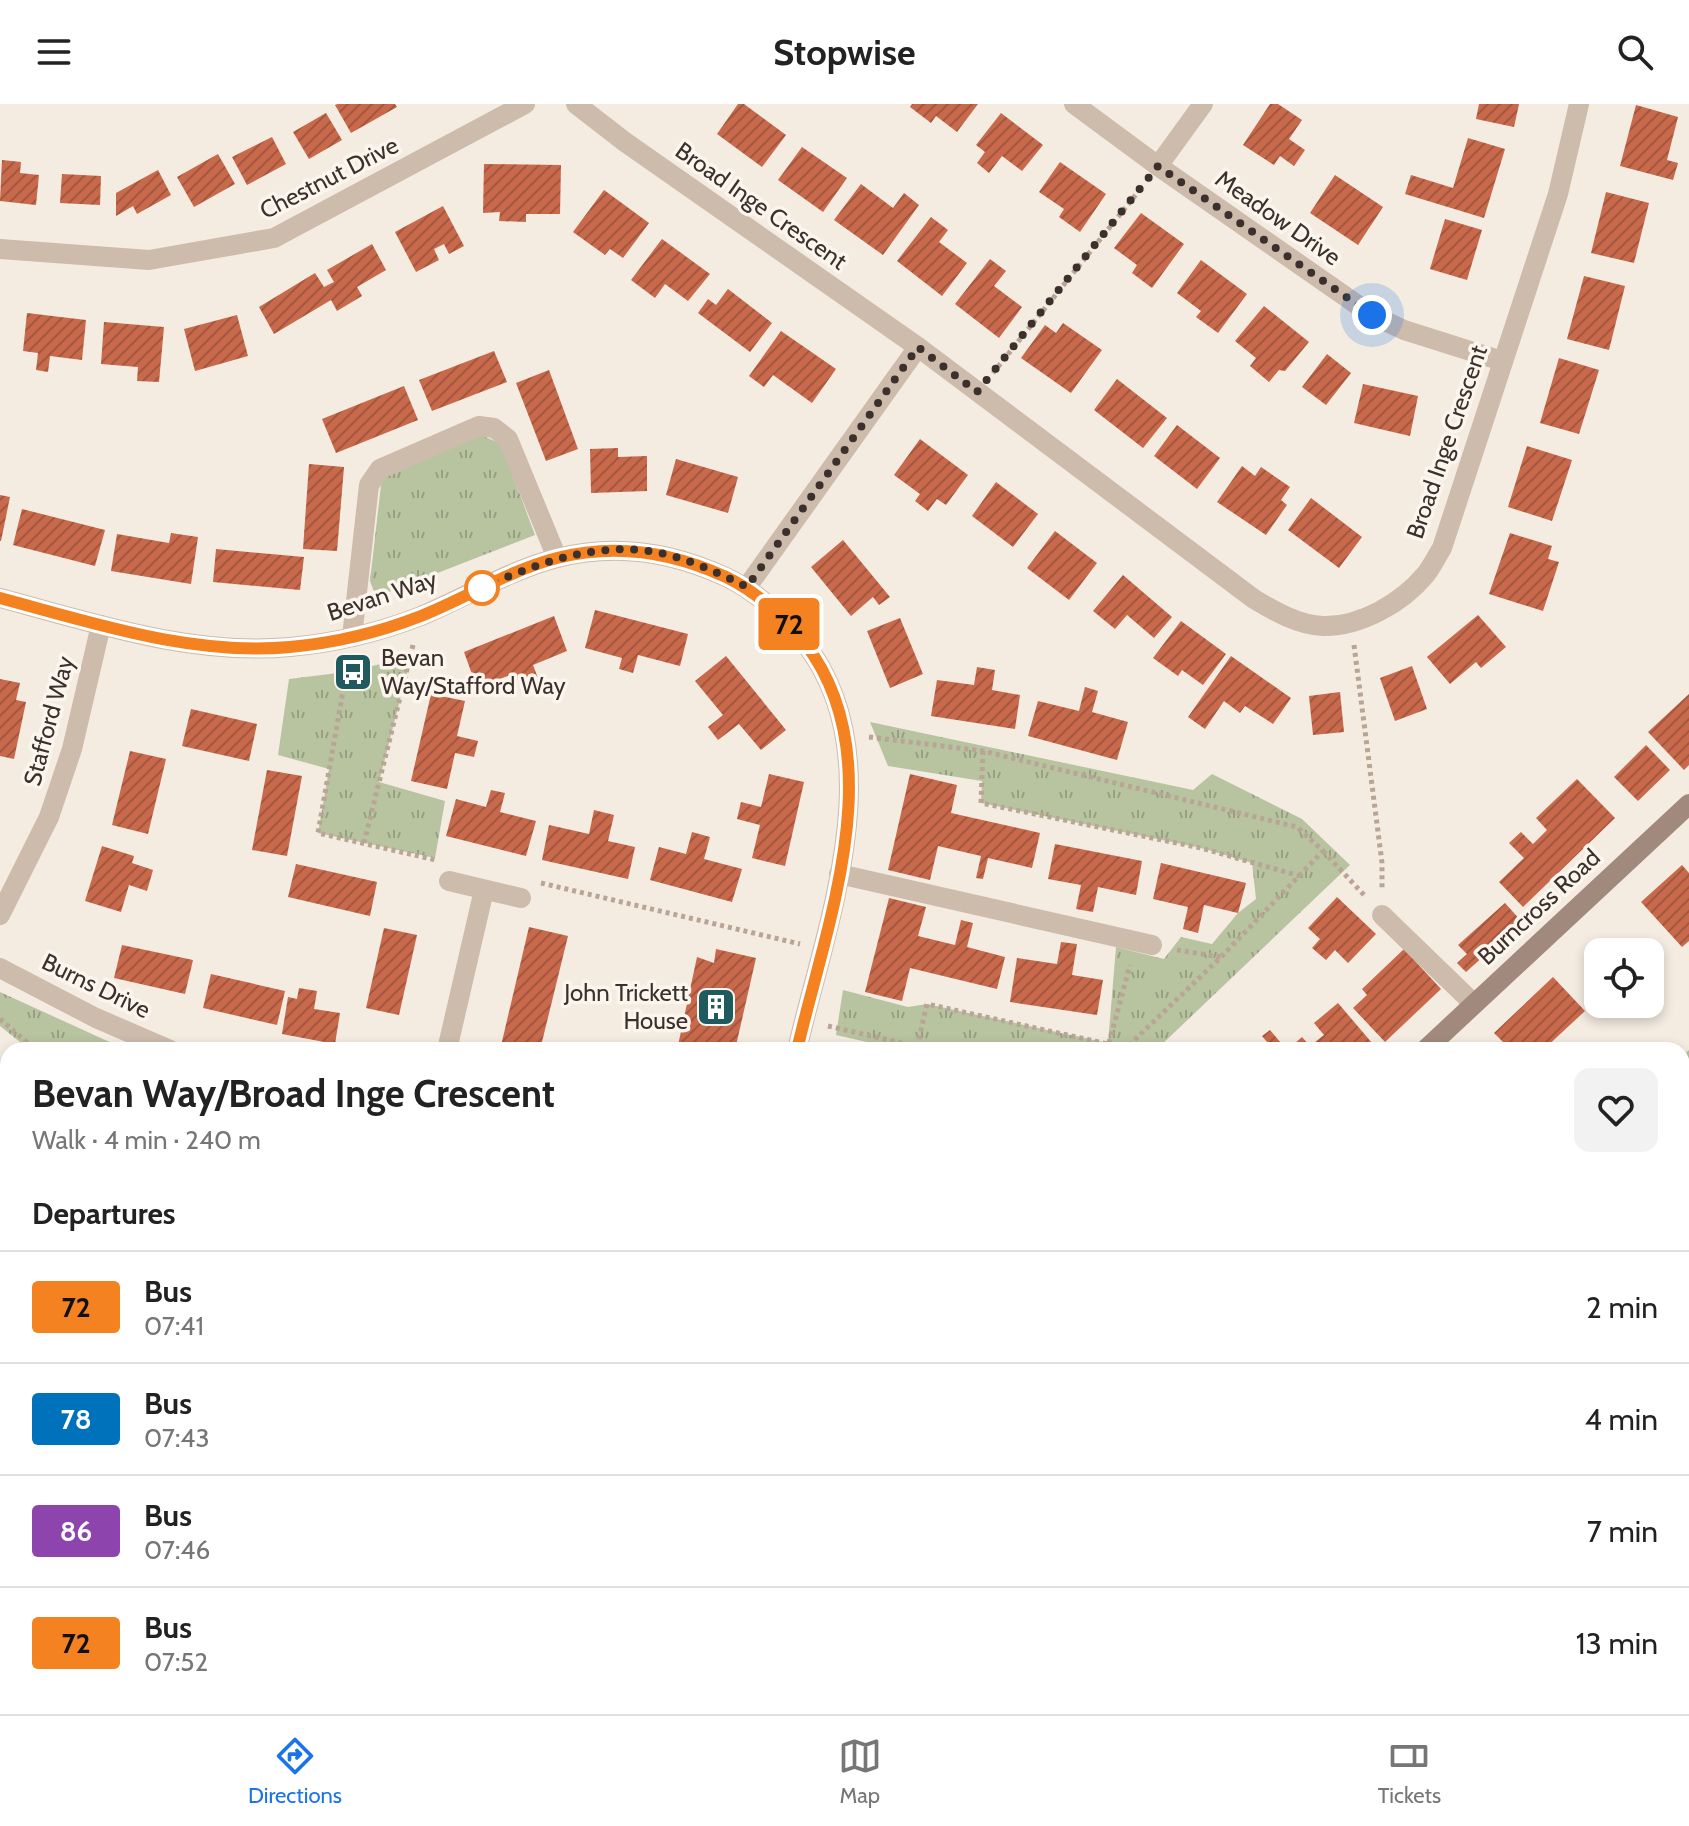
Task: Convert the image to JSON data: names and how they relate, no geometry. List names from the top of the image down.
{
  "streets": {
    "main road": ["Burncross Road"],
    "street": [
      "Chestnut Drive",
      "Broad Inge Crescent",
      "Meadow Drive",
      "Bevan Way",
      "Stafford Way",
      "Burns Drive"
    ]
  },
  "crossings": [
    ["Broad Inge Crescent", "Meadow Drive"],
    ["Bevan Way", "Stafford Way"]
  ],
  "places": {
    "bus stop": ["Bevan Way/Stafford Way"],
    "building": ["John Trickett House"]
  },
  "lines": ["bus line 72"],
  "page": {
    "header": "Stopwise",
    "on_map": "72",
    "heading": [
      ["Bevan Way/Broad Inge Crescent", "Walk · 4 min · 240 m"],
      "Departures"
    ],
    "list": [
      {
        "mark": "72",
        "name": "Bus",
        "note": "07:41",
        "value": "2 min"
      },
      {
        "mark": "78",
        "name": "Bus",
        "note": "07:43",
        "value": "4 min"
      },
      {
        "mark": "86",
        "name": "Bus",
        "note": "07:46",
        "value": "7 min"
      },
      {
        "mark": "72",
        "name": "Bus",
        "note": "07:52",
        "value": "13 min"
      }
    ],
    "tabs": ["Directions", "Map", "Tickets"]
  }
}
